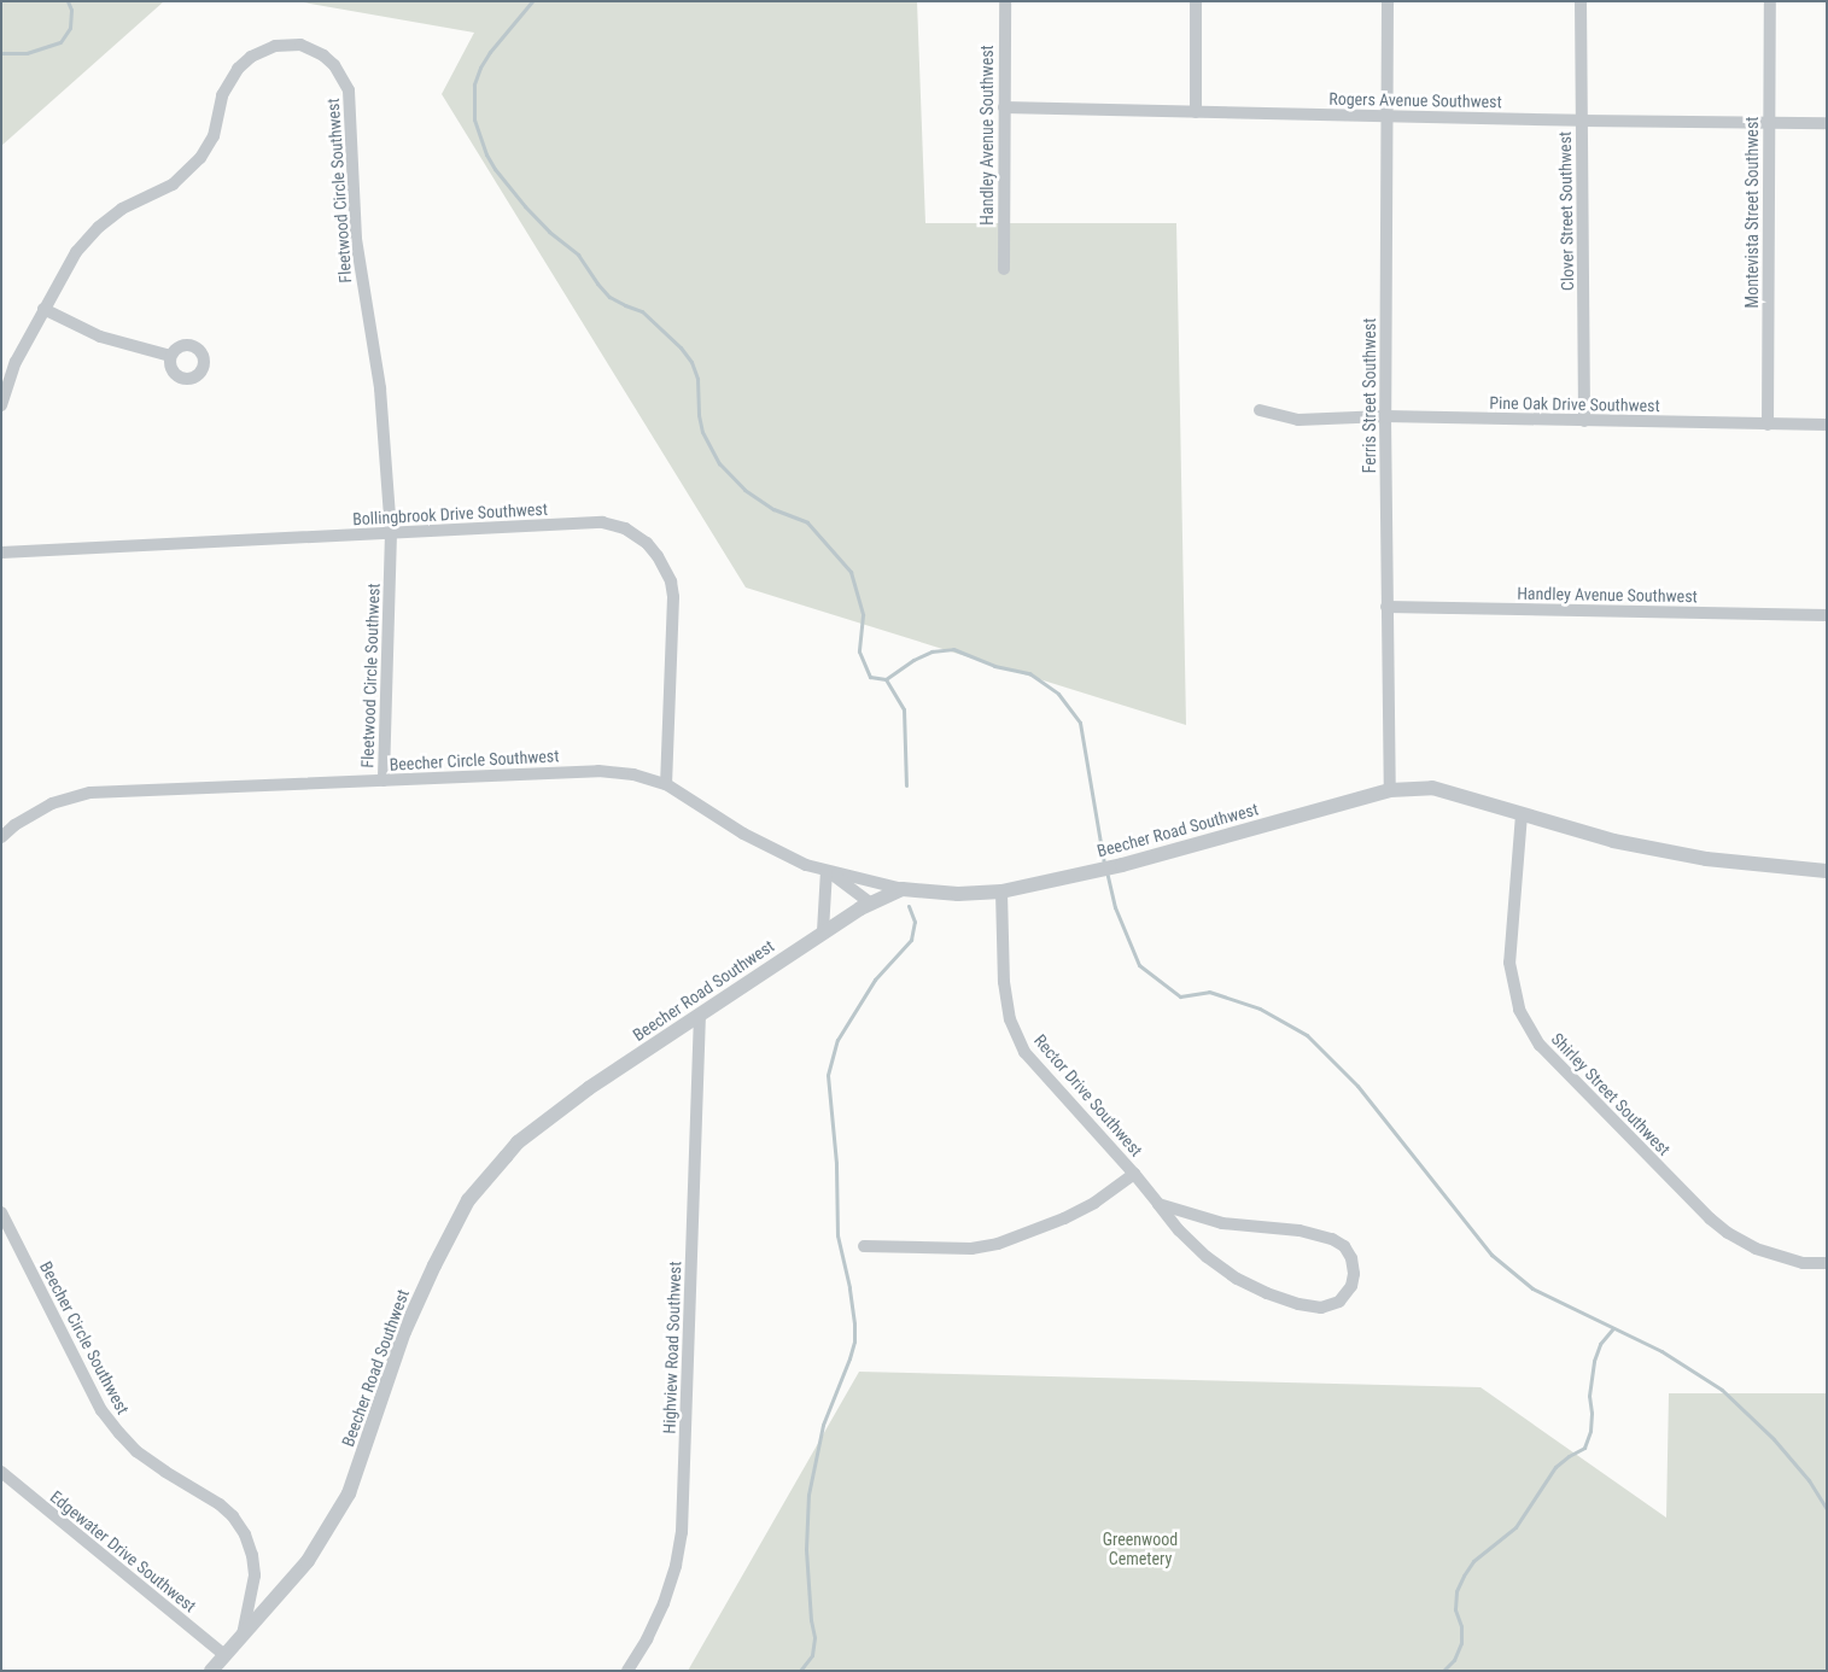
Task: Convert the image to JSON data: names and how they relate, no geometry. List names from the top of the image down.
{
  "streets": {
    "street": [
      "Rogers Avenue Southwest",
      "Handley Avenue Southwest",
      "Fleetwood Circle Southwest",
      "Clover Street Southwest",
      "Montevista Street Southwest",
      "Ferris Street Southwest",
      "Pine Oak Drive Southwest",
      "Bollingbrook Drive Southwest",
      "Beecher Circle Southwest",
      "Beecher Road Southwest",
      "Shirley Street Southwest",
      "Rector Drive Southwest",
      "Highview Road Southwest",
      "Edgewater Drive Southwest"
    ]
  },
  "crossings": [
    ["Rogers Avenue Southwest", "Handley Avenue Southwest"],
    ["Rogers Avenue Southwest", "Clover Street Southwest"],
    ["Rogers Avenue Southwest", "Montevista Street Southwest"],
    ["Rogers Avenue Southwest", "Ferris Street Southwest"],
    ["Handley Avenue Southwest", "Ferris Street Southwest"],
    ["Fleetwood Circle Southwest", "Bollingbrook Drive Southwest"],
    ["Fleetwood Circle Southwest", "Beecher Circle Southwest"],
    ["Clover Street Southwest", "Pine Oak Drive Southwest"],
    ["Montevista Street Southwest", "Pine Oak Drive Southwest"],
    ["Ferris Street Southwest", "Pine Oak Drive Southwest"],
    ["Ferris Street Southwest", "Beecher Road Southwest"],
    ["Bollingbrook Drive Southwest", "Beecher Circle Southwest"],
    ["Beecher Circle Southwest", "Beecher Road Southwest"],
    ["Beecher Road Southwest", "Shirley Street Southwest"],
    ["Beecher Road Southwest", "Rector Drive Southwest"],
    ["Beecher Road Southwest", "Highview Road Southwest"],
    ["Beecher Road Southwest", "Edgewater Drive Southwest"]
  ],
  "parks": ["Greenwood Cemetery"]
}
